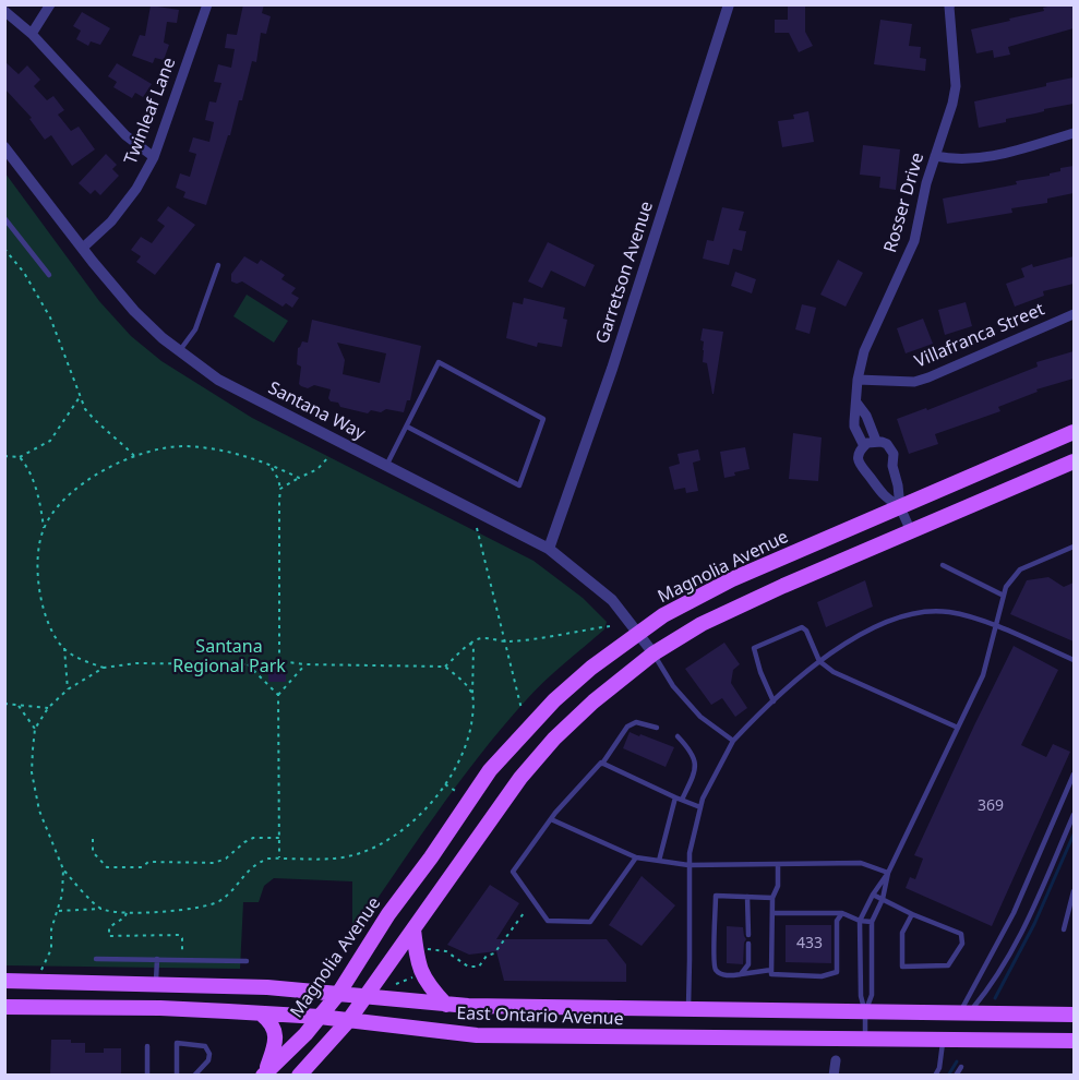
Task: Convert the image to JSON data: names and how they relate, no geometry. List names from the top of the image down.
{
  "streets": {
    "main road": ["Magnolia Avenue", "East Ontario Avenue"],
    "street": [
      "Twinleaf Lane",
      "Rosser Drive",
      "Garretson Avenue",
      "Villafranca Street",
      "Santana Way"
    ]
  },
  "crossings": [
    ["Twinleaf Lane", "Santana Way"],
    ["Rosser Drive", "Villafranca Street"],
    ["Rosser Drive", "Magnolia Avenue"],
    ["Garretson Avenue", "Santana Way"],
    ["Santana Way", "Magnolia Avenue"],
    ["Magnolia Avenue", "East Ontario Avenue"]
  ],
  "parks": ["Santana Regional Park"],
  "house_numbers": ["369", "433"]
}
